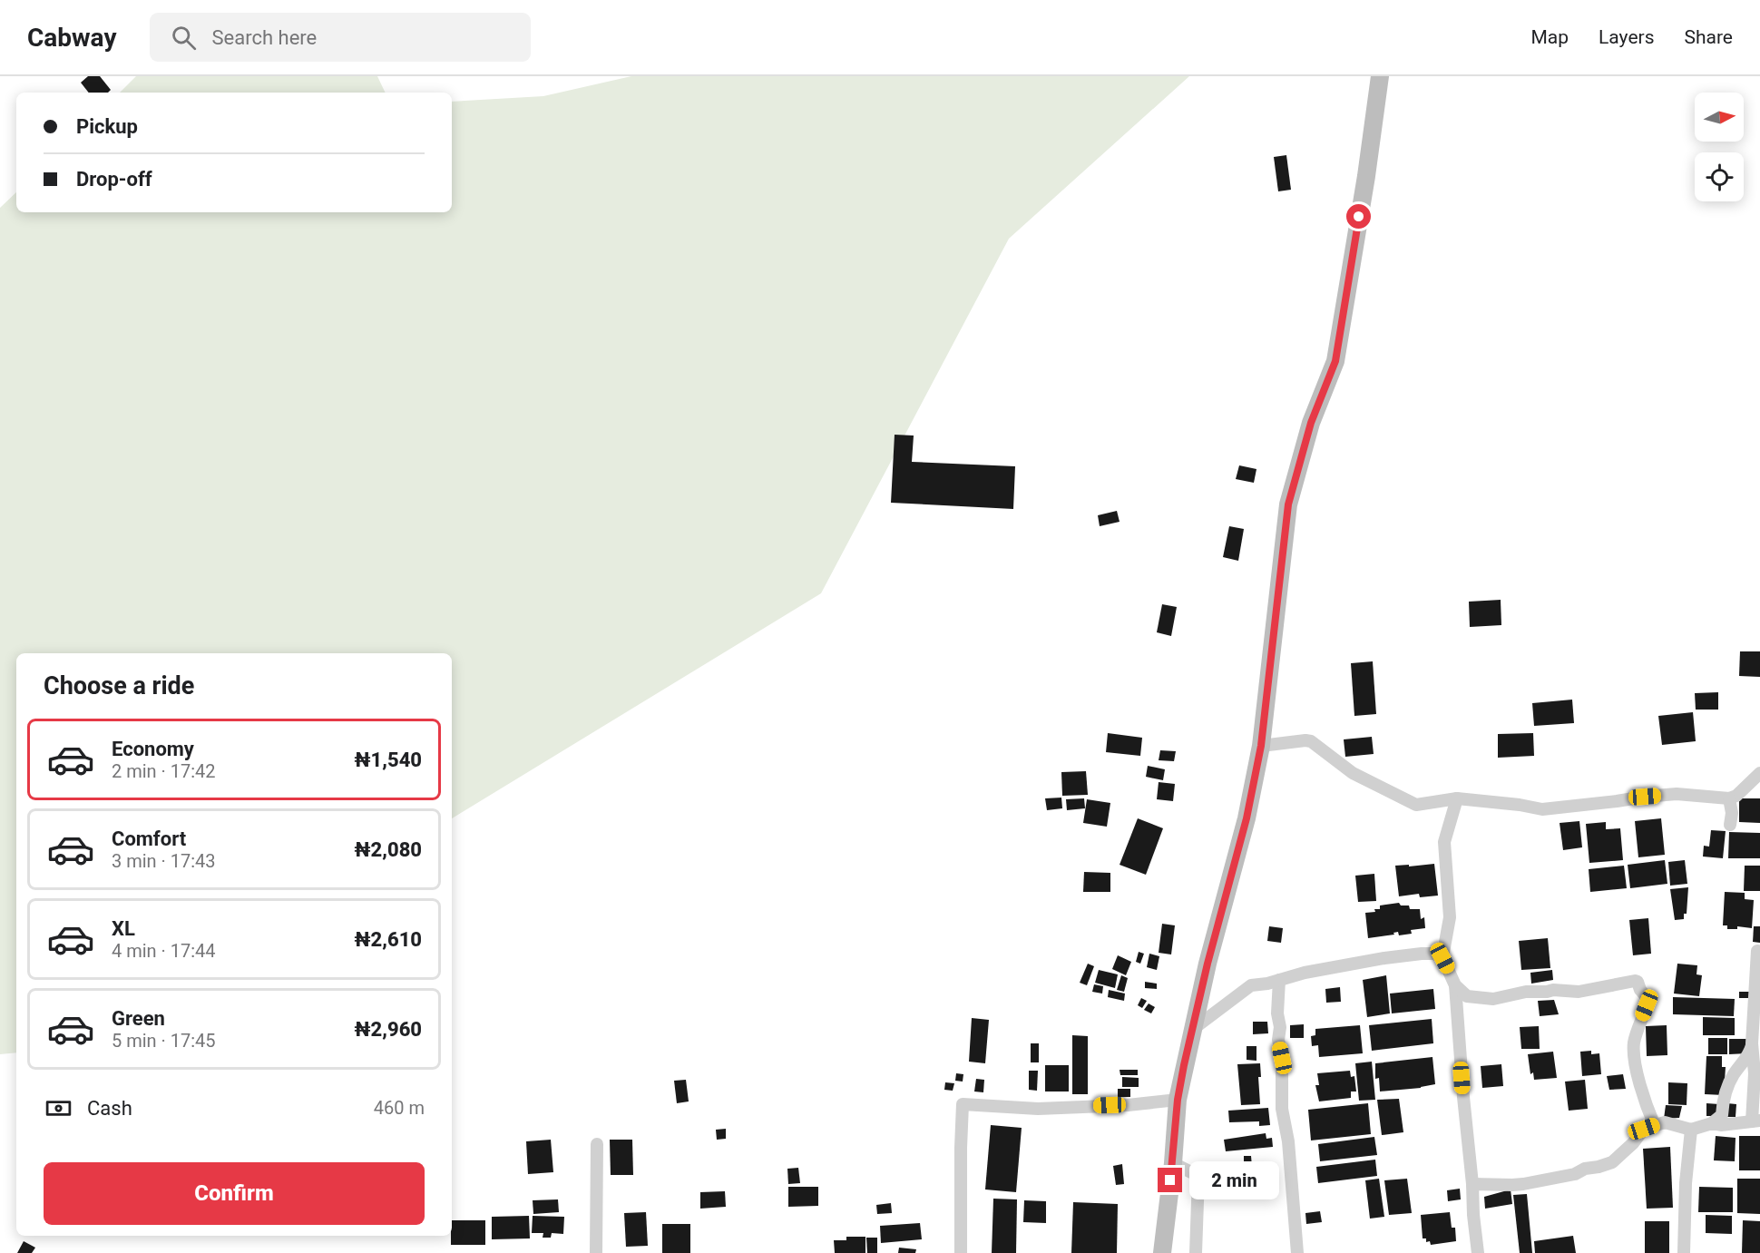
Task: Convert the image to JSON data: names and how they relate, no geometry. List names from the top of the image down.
{
  "north": "right",
  "page": {
    "header": "Cabway",
    "search": "Search here",
    "nav": ["Map", "Layers", "Share"],
    "banner": ["Pickup", "Drop-off"],
    "heading": "Choose a ride",
    "list": [
      {
        "name": "Economy",
        "note": "2 min · 17:42",
        "value": "₦1,540"
      },
      {
        "name": "Comfort",
        "note": "3 min · 17:43",
        "value": "₦2,080"
      },
      {
        "name": "XL",
        "note": "4 min · 17:44",
        "value": "₦2,610"
      },
      {
        "name": "Green",
        "note": "5 min · 17:45",
        "value": "₦2,960"
      }
    ],
    "pay": ["Cash", "460 m"],
    "buttons": "Confirm",
    "bubble": "2 min"
  }
}
